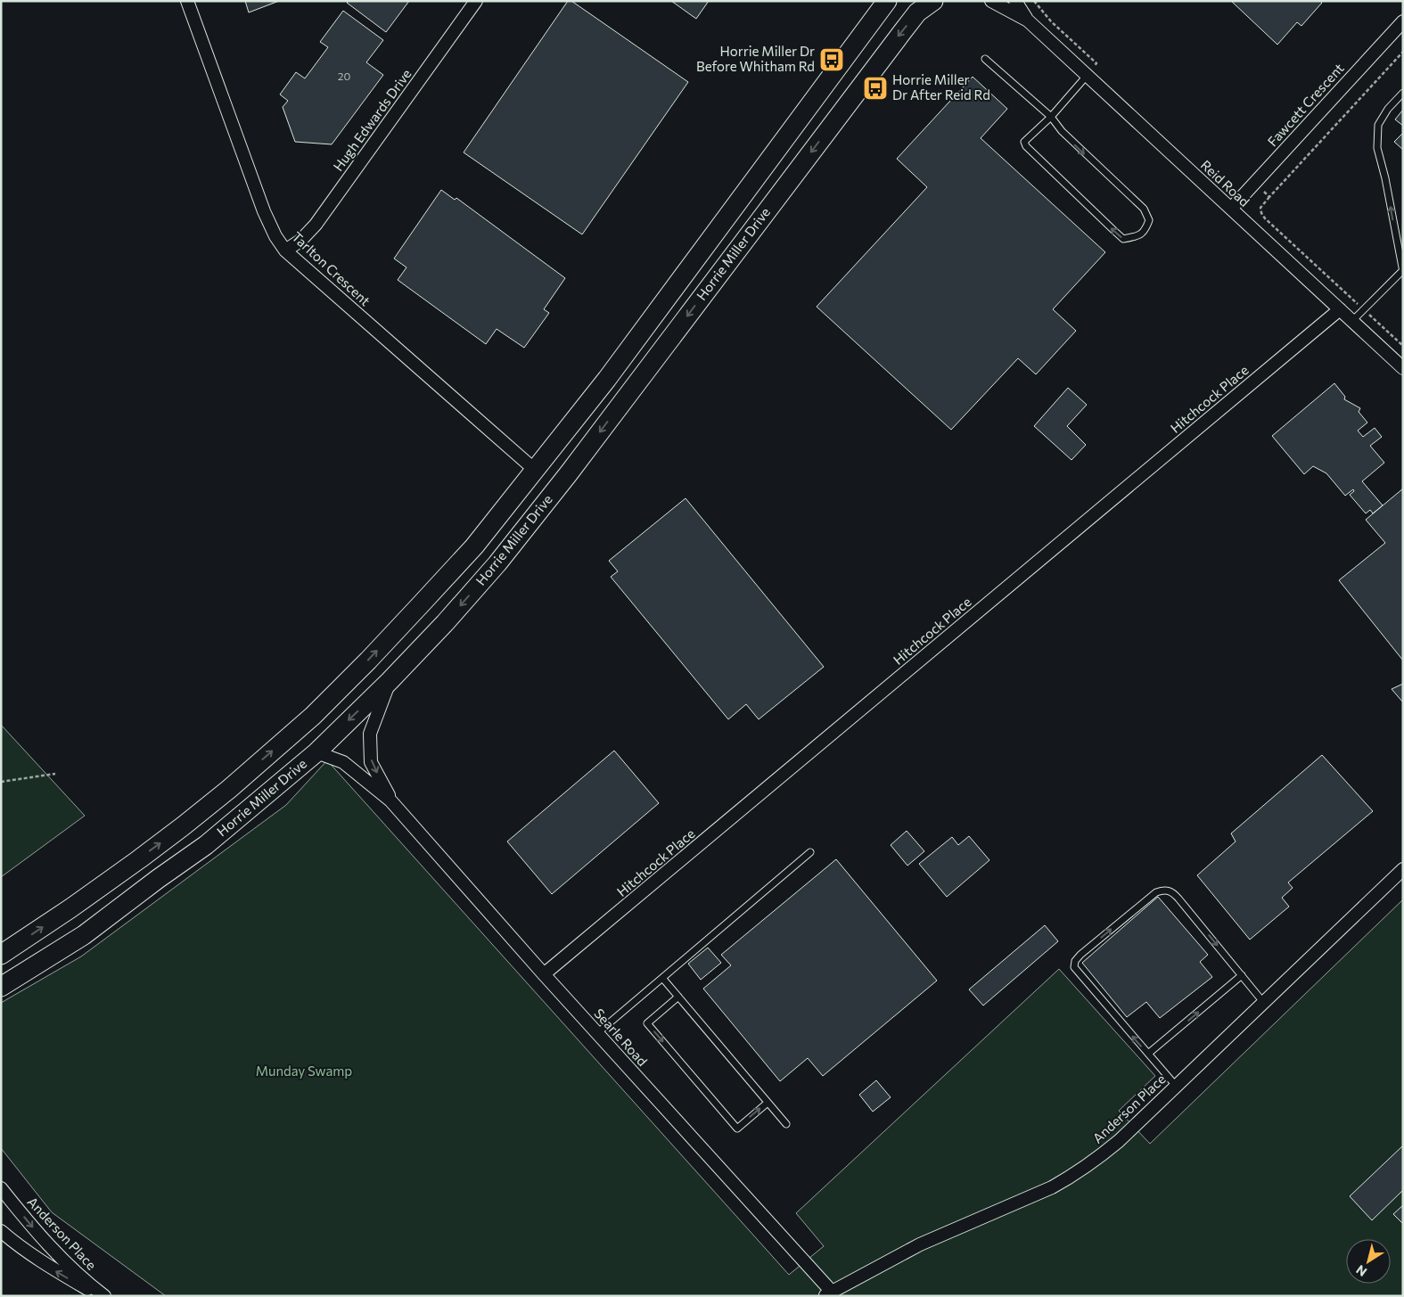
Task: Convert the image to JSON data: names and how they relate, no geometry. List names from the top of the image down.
{
  "streets": {
    "main road": ["Horrie Miller Drive"],
    "street": [
      "Fawcett Crescent",
      "Hugh Edwards Drive",
      "Reid Road",
      "Tarlton Crescent",
      "Hitchcock Place",
      "Searle Road",
      "Anderson Place"
    ]
  },
  "crossings": [
    ["Fawcett Crescent", "Reid Road"],
    ["Hugh Edwards Drive", "Tarlton Crescent"],
    ["Reid Road", "Hitchcock Place"],
    ["Horrie Miller Drive", "Tarlton Crescent"],
    ["Horrie Miller Drive", "Searle Road"],
    ["Hitchcock Place", "Searle Road"],
    ["Searle Road", "Anderson Place"]
  ],
  "parks": ["Munday Swamp"],
  "places": {
    "bus stop": ["Horrie Miller Dr Before Whitham Rd", "Horrie Miller Dr After Reid Rd"]
  },
  "house_numbers": ["20"],
  "north": "bottom left"
}
